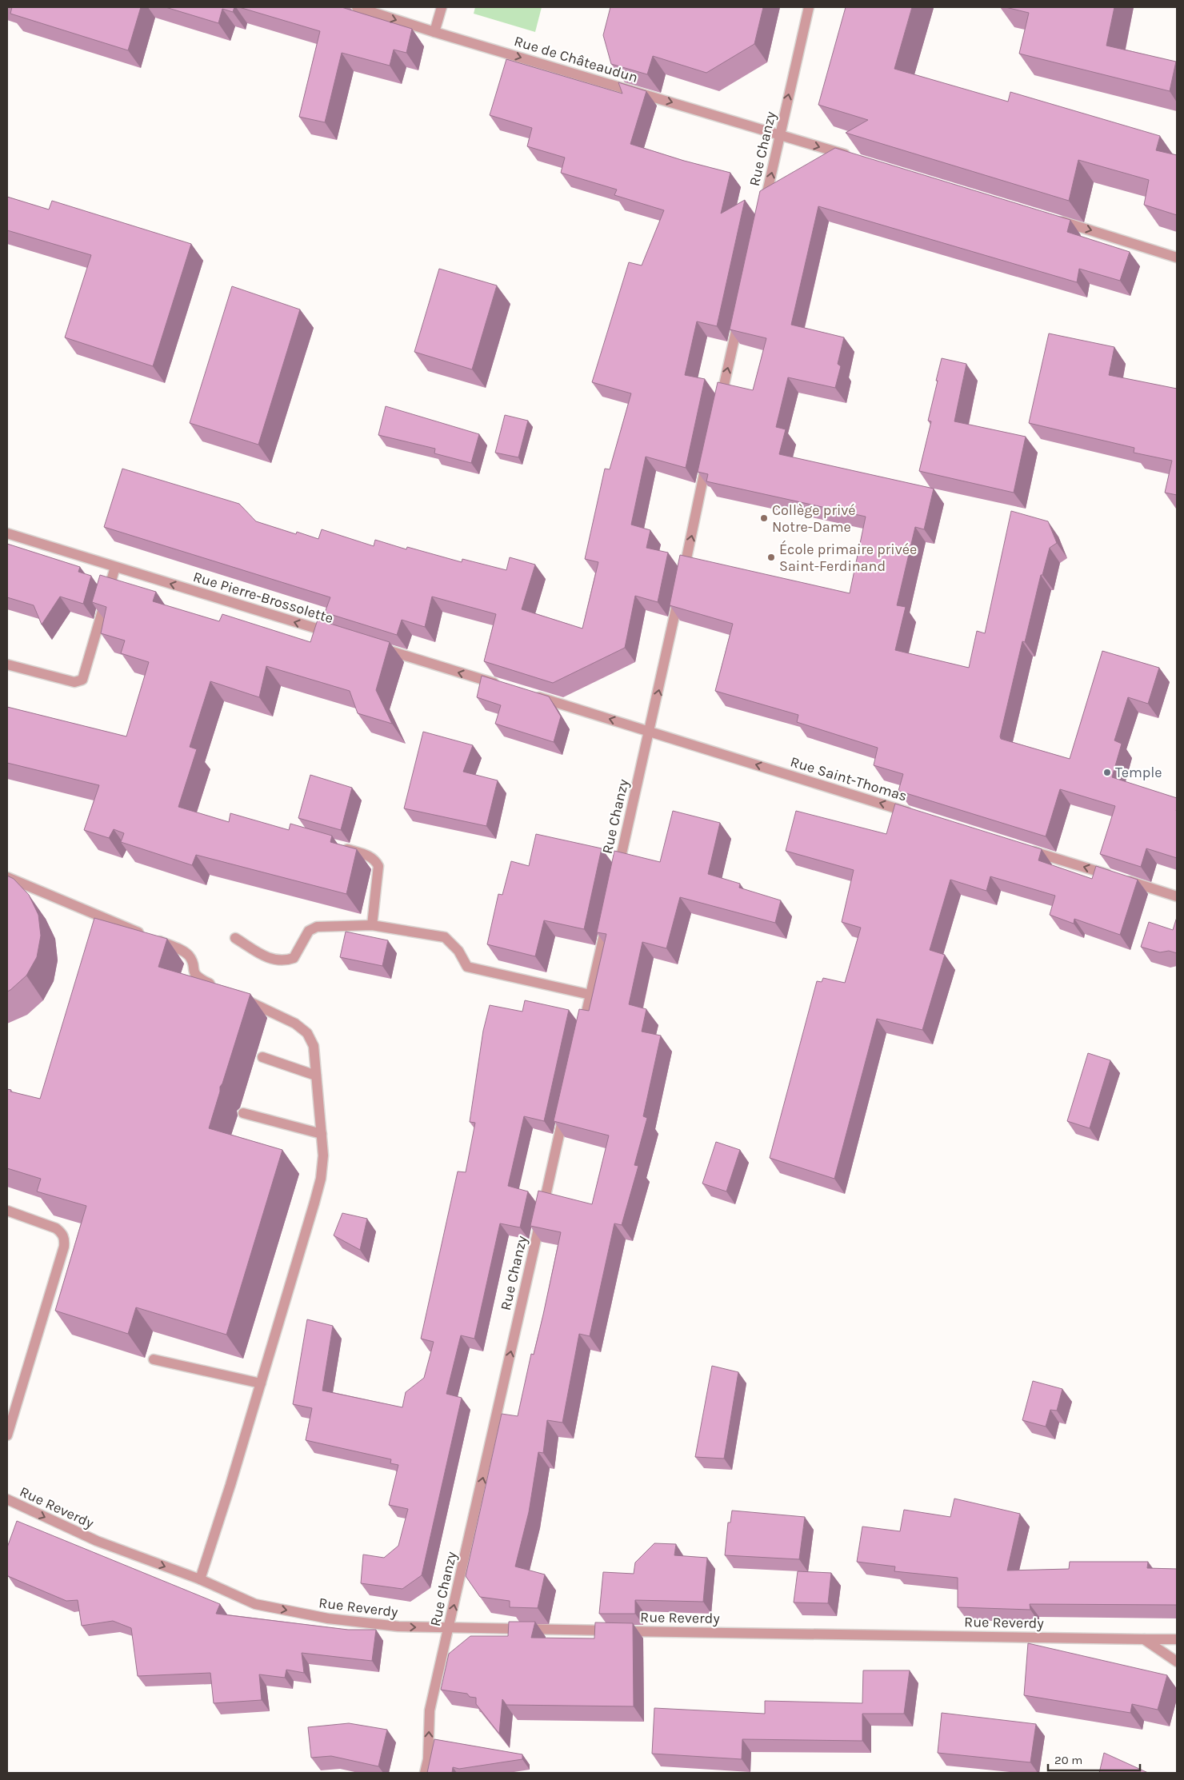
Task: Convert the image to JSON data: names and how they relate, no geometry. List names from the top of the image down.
{
  "streets": {
    "street": [
      "Rue de Châteaudun",
      "Rue Chanzy",
      "Rue Pierre-Brossolette",
      "Rue Saint-Thomas",
      "Rue Reverdy"
    ]
  },
  "crossings": [
    ["Rue de Châteaudun", "Rue Chanzy"],
    ["Rue Chanzy", "Rue Saint-Thomas"],
    ["Rue Chanzy", "Rue Reverdy"]
  ],
  "one_way": [
    "Rue de Châteaudun",
    "Rue Chanzy",
    "Rue Pierre-Brossolette",
    "Rue Saint-Thomas",
    "Rue Reverdy"
  ],
  "places": ["Collège privé Notre-Dame", "École primaire privée Saint-Ferdinand", "Temple"],
  "scale_bar": "20 m"
}
